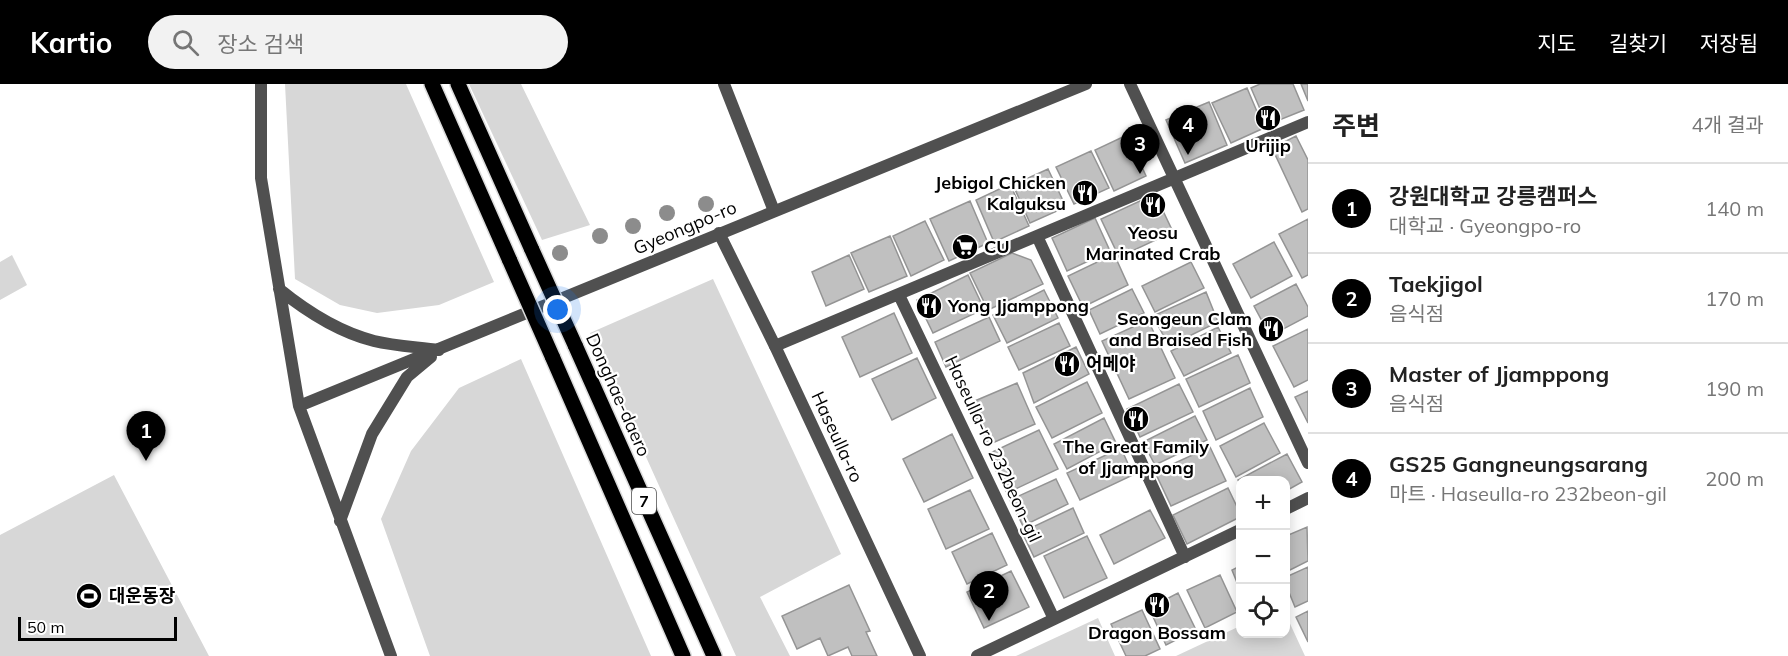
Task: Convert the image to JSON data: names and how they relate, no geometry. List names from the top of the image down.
{
  "streets": {
    "main road": ["Donghae-daero", "7"],
    "street": ["Gyeongpo-ro", "Haseulla-ro", "Haseulla-ro 232beon-gil"]
  },
  "crossings": [
    ["Gyeongpo-ro", "Haseulla-ro"]
  ],
  "places": {
    "restaurant": [
      "Urijip",
      "Jebigol Chicken Kalguksu",
      "Yeosu Marinated Crab",
      "Yong Jjamppong",
      "Seongeun Clam and Braised Fish",
      "어메야",
      "The Great Family of Jjamppong",
      "Dragon Bossam"
    ],
    "supermarket": ["CU"],
    "sports": ["대운동장"]
  },
  "scale_bar": "50 m",
  "page": {
    "header": "Kartio",
    "search": "장소 검색",
    "nav": ["지도", "길찾기", "저장됨"],
    "heading": ["주변", "4개 결과"],
    "pins": [
      "4",
      "3",
      "1",
      "2"
    ],
    "list": [
      {
        "mark": "1",
        "name": "강원대학교 강릉캠퍼스",
        "note": "대학교 · Gyeongpo-ro",
        "value": "140 m"
      },
      {
        "mark": "2",
        "name": "Taekjigol",
        "note": "음식점",
        "value": "170 m"
      },
      {
        "mark": "3",
        "name": "Master of Jjamppong",
        "note": "음식점",
        "value": "190 m"
      },
      {
        "mark": "4",
        "name": "GS25 Gangneungsarang",
        "note": "마트 · Haseulla-ro 232beon-gil",
        "value": "200 m"
      }
    ],
    "map_buttons": ["+", "−"],
    "scale": "50 m"
  }
}
